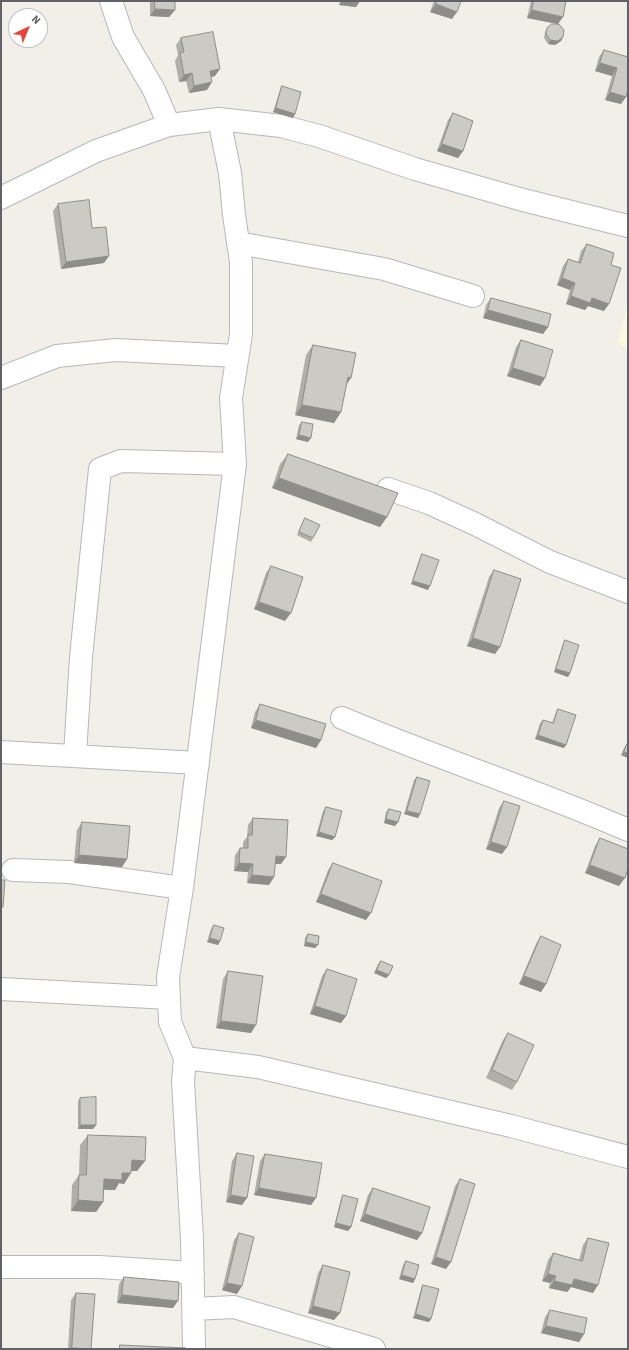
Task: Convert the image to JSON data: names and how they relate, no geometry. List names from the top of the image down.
{
  "north": "top right"
}
